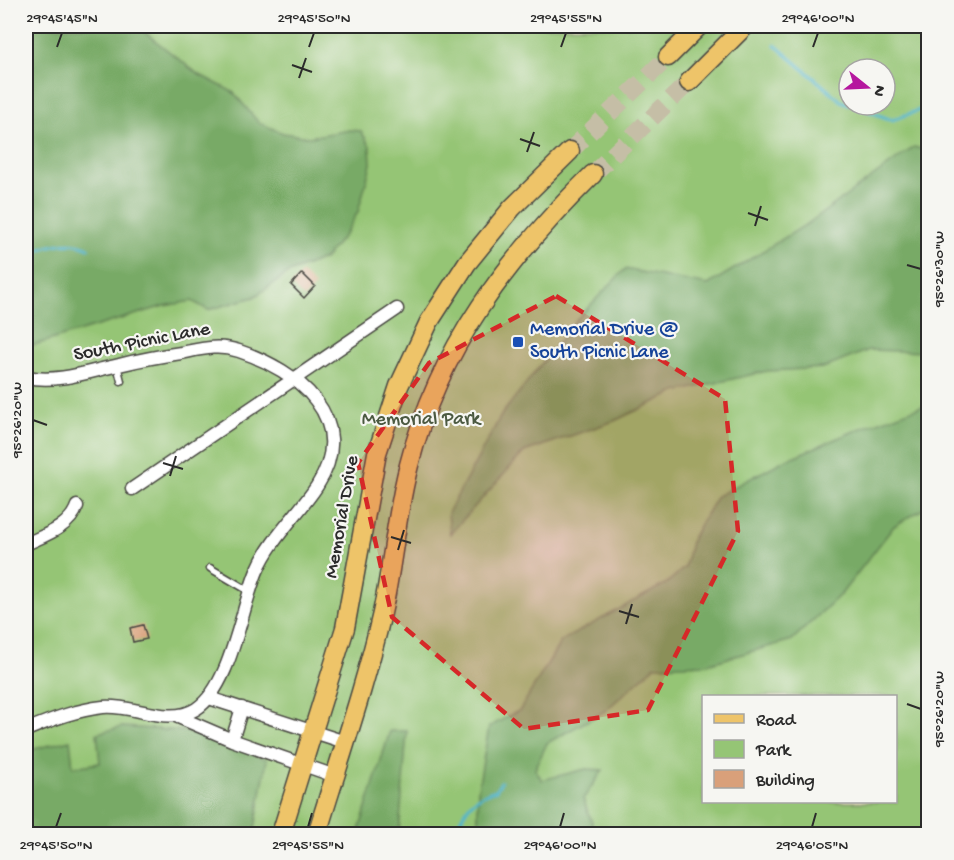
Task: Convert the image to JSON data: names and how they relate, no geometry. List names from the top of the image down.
{
  "streets": {
    "main road": ["Memorial Drive"],
    "street": ["South Picnic Lane"]
  },
  "parks": ["Memorial Park"],
  "places": {
    "transit": ["Memorial Drive @ South Picnic Lane"]
  },
  "legend": ["Road", "Park", "Building"],
  "north": "right",
  "coordinates": [
    "29°45'45\"N",
    "29°45'50\"N",
    "29°45'55\"N",
    "29°46'00\"N",
    "95°26'30\"W",
    "95°26'20\"W",
    "29°46'05\"N"
  ]
}
